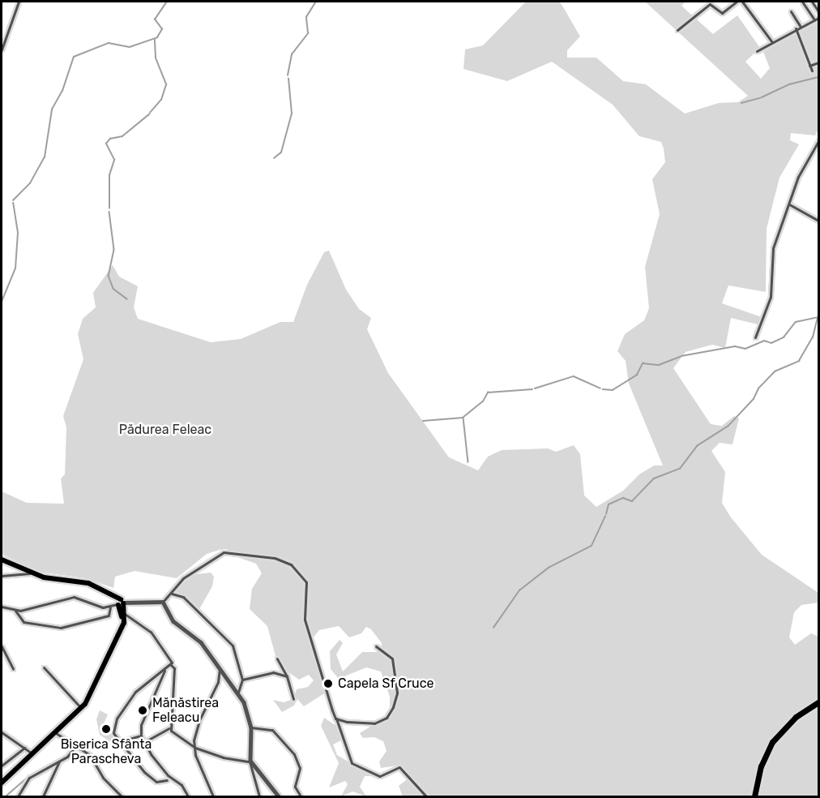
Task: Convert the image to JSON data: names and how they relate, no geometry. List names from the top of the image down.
{
  "parks": ["Pădurea Feleac"],
  "places": ["Capela Sf Cruce", "Mănăstirea Feleacu", "Biserica Sfânta Parascheva"]
}
